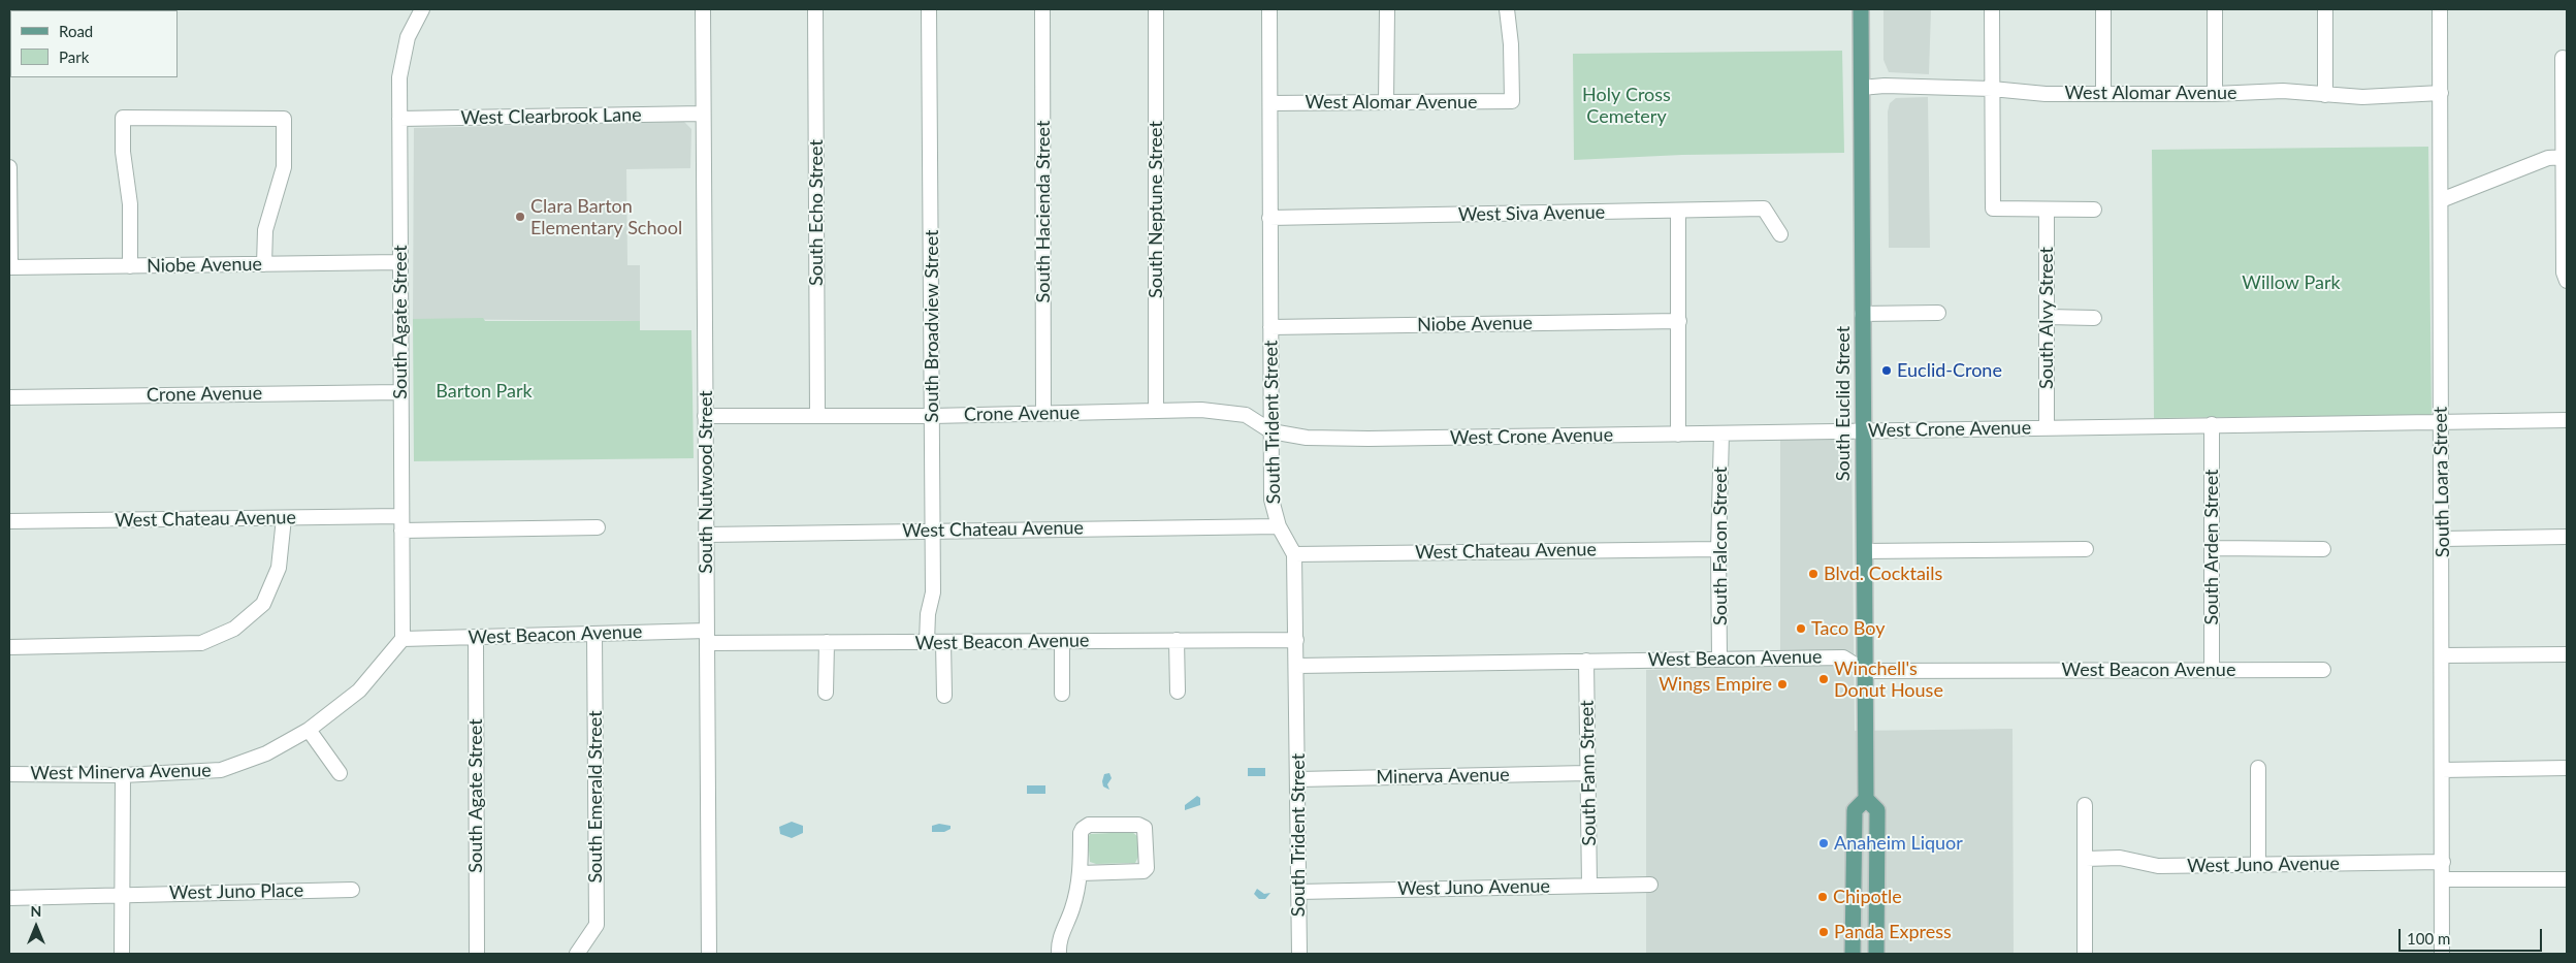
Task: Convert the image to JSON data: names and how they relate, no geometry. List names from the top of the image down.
{
  "streets": {
    "main road": ["South Euclid Street"],
    "street": [
      "West Alomar Avenue",
      "West Clearbrook Lane",
      "South Neptune Street",
      "South Hacienda Street",
      "South Echo Street",
      "West Siva Avenue",
      "Niobe Avenue",
      "South Alvy Street",
      "South Agate Street",
      "South Broadview Street",
      "Crone Avenue",
      "South Trident Street",
      "West Crone Avenue",
      "South Nutwood Street",
      "South Loara Street",
      "West Chateau Avenue",
      "South Falcon Street",
      "South Arden Street",
      "West Beacon Avenue",
      "West Minerva Avenue",
      "South Fann Street",
      "Minerva Avenue",
      "South Emerald Street",
      "West Juno Avenue",
      "West Juno Place"
    ]
  },
  "crossings": [
    ["West Alomar Avenue", "South Euclid Street"],
    ["West Alomar Avenue", "South Trident Street"],
    ["West Alomar Avenue", "South Loara Street"],
    ["West Clearbrook Lane", "South Agate Street"],
    ["West Clearbrook Lane", "South Nutwood Street"],
    ["South Neptune Street", "Crone Avenue"],
    ["South Hacienda Street", "Crone Avenue"],
    ["South Echo Street", "Crone Avenue"],
    ["West Siva Avenue", "South Trident Street"],
    ["Niobe Avenue", "South Agate Street"],
    ["Niobe Avenue", "South Trident Street"],
    ["South Alvy Street", "West Crone Avenue"],
    ["South Agate Street", "Crone Avenue"],
    ["South Agate Street", "West Chateau Avenue"],
    ["South Agate Street", "West Beacon Avenue"],
    ["South Agate Street", "West Minerva Avenue"],
    ["South Broadview Street", "Crone Avenue"],
    ["South Broadview Street", "West Chateau Avenue"],
    ["South Broadview Street", "West Beacon Avenue"],
    ["Crone Avenue", "South Trident Street"],
    ["Crone Avenue", "West Crone Avenue"],
    ["Crone Avenue", "South Nutwood Street"],
    ["South Euclid Street", "West Crone Avenue"],
    ["South Euclid Street", "West Beacon Avenue"],
    ["South Trident Street", "West Crone Avenue"],
    ["South Trident Street", "West Chateau Avenue"],
    ["South Trident Street", "West Beacon Avenue"],
    ["South Trident Street", "Minerva Avenue"],
    ["South Trident Street", "West Juno Avenue"],
    ["West Crone Avenue", "South Loara Street"],
    ["West Crone Avenue", "South Falcon Street"],
    ["West Crone Avenue", "South Arden Street"],
    ["South Nutwood Street", "West Chateau Avenue"],
    ["South Nutwood Street", "West Beacon Avenue"],
    ["South Loara Street", "West Juno Avenue"],
    ["West Chateau Avenue", "South Falcon Street"],
    ["South Falcon Street", "West Beacon Avenue"],
    ["South Arden Street", "West Beacon Avenue"],
    ["West Beacon Avenue", "West Minerva Avenue"],
    ["West Beacon Avenue", "South Fann Street"],
    ["West Beacon Avenue", "South Emerald Street"],
    ["South Fann Street", "Minerva Avenue"],
    ["South Fann Street", "West Juno Avenue"]
  ],
  "parks": ["Holy Cross Cemetery", "Willow Park", "Barton Park"],
  "places": [
    "Clara Barton Elementary School",
    "Euclid-Crone",
    "Blvd. Cocktails",
    "Taco Boy",
    "Winchell's Donut House",
    "Wings Empire",
    "Anaheim Liquor",
    "Chipotle",
    "Panda Express"
  ],
  "legend": ["Road", "Park"],
  "scale_bar": "100 m",
  "north": "top"
}
